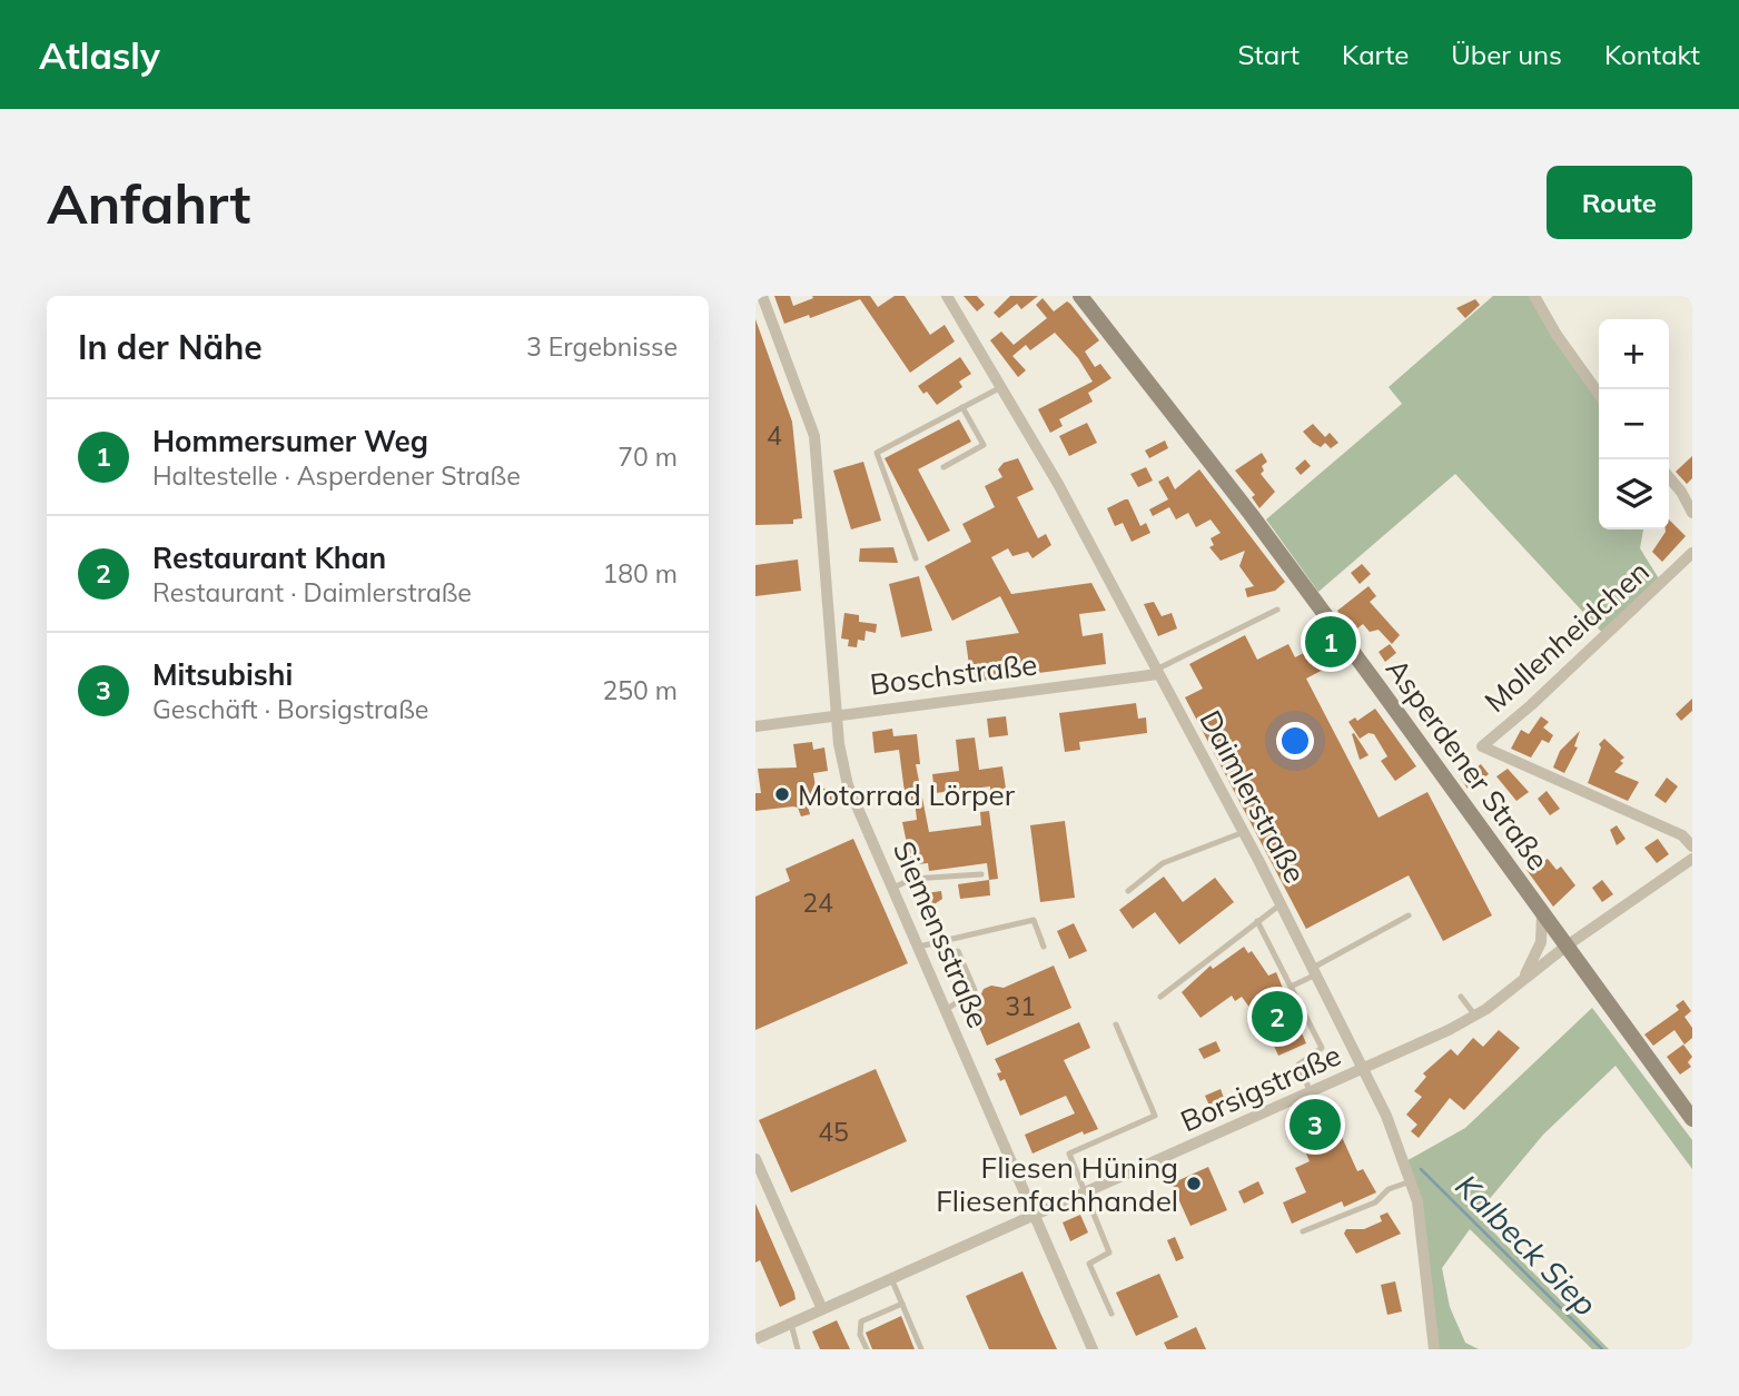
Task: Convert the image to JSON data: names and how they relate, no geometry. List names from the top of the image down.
{
  "streets": {
    "main road": ["Asperdener Straße"],
    "street": [
      "Mollenheidchen",
      "Boschstraße",
      "Daimlerstraße",
      "Siemensstraße",
      "Borsigstraße"
    ]
  },
  "crossings": [
    ["Boschstraße", "Daimlerstraße"],
    ["Boschstraße", "Siemensstraße"],
    ["Asperdener Straße", "Borsigstraße"],
    ["Daimlerstraße", "Borsigstraße"],
    ["Siemensstraße", "Borsigstraße"]
  ],
  "water": ["Kalbeck Siep"],
  "places": ["Motorrad Lörper", "Fliesen Hüning Fliesenfachhandel"],
  "house_numbers": [
    "4",
    "24",
    "31",
    "45"
  ],
  "page": {
    "header": "Atlasly",
    "nav": [
      "Start",
      "Karte",
      "Über uns",
      "Kontakt"
    ],
    "buttons": "Route",
    "title": "Anfahrt",
    "heading": ["In der Nähe", "3 Ergebnisse"],
    "map_buttons": ["+", "−"],
    "list": [
      {
        "mark": "1",
        "name": "Hommersumer Weg",
        "note": "Haltestelle · Asperdener Straße",
        "value": "70 m"
      },
      {
        "mark": "2",
        "name": "Restaurant Khan",
        "note": "Restaurant · Daimlerstraße",
        "value": "180 m"
      },
      {
        "mark": "3",
        "name": "Mitsubishi",
        "note": "Geschäft · Borsigstraße",
        "value": "250 m"
      }
    ],
    "pins": ["1", "2", "3"]
  }
}
